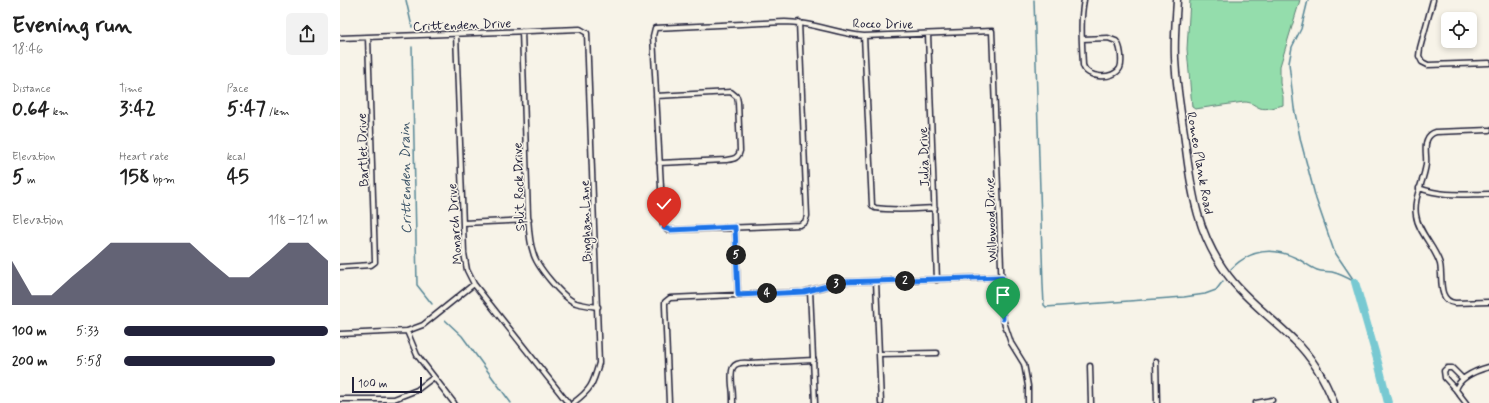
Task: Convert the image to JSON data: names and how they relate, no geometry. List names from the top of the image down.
{
  "streets": {
    "main road": ["Romeo Plank Road"],
    "street": [
      "Rocco Drive",
      "Crittenden Drive",
      "Bartlet Drive",
      "Julia Drive",
      "Split Rock Drive",
      "Willowood Drive",
      "Bingham Lane",
      "Monarch Drive"
    ]
  },
  "crossings": [
    ["Rocco Drive", "Julia Drive"],
    ["Rocco Drive", "Willowood Drive"],
    ["Crittenden Drive", "Bartlet Drive"],
    ["Crittenden Drive", "Split Rock Drive"],
    ["Crittenden Drive", "Bingham Lane"],
    ["Crittenden Drive", "Monarch Drive"],
    ["Split Rock Drive", "Bingham Lane"]
  ],
  "water": ["Crittenden Drain"],
  "scale_bar": "100 m",
  "page": {
    "heading": ["Evening run", "18:46"],
    "stats": [
      ["Distance", "0.64 km"],
      ["Time", "3:42"],
      ["Pace", "5:47 /km"],
      ["Elevation", "5 m"],
      ["Heart rate", "158 bpm"],
      ["kcal", "45"]
    ],
    "chart": ["Elevation", "118–121 m"],
    "pins": [
      "5",
      "2",
      "3",
      "4"
    ],
    "list": [
      {
        "name": "100 m",
        "note": "5:33"
      },
      {
        "name": "200 m",
        "note": "5:58"
      }
    ],
    "scale": "100 m"
  }
}
